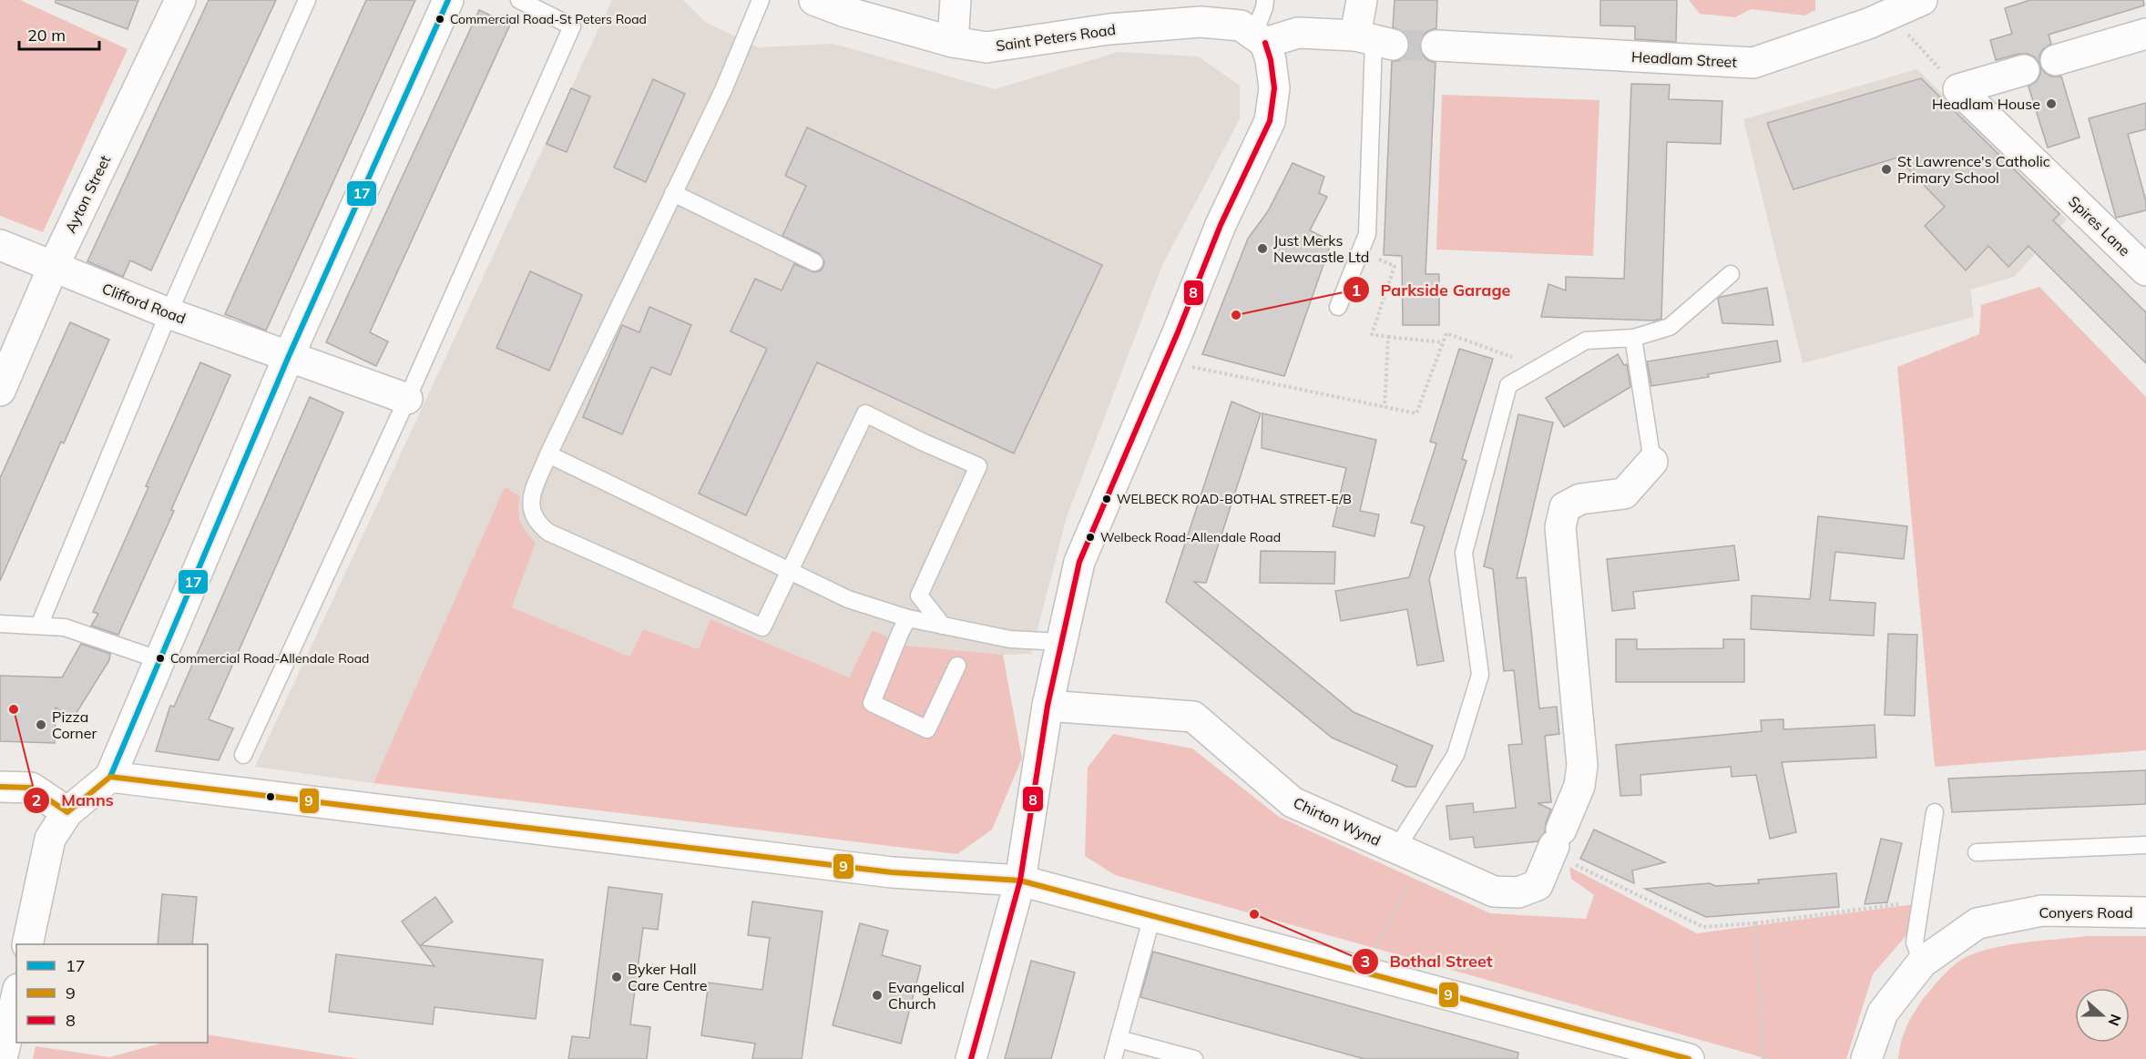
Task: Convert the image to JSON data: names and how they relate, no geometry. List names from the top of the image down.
{
  "streets": {
    "street": [
      "Saint Peters Road",
      "Headlam Street",
      "Ayton Street",
      "Spires Lane",
      "Clifford Road",
      "Chirton Wynd",
      "Conyers Road"
    ]
  },
  "crossings": [
    ["Ayton Street", "Clifford Road"]
  ],
  "places": [
    "Commercial Road-St Peters Road",
    "Headlam House",
    "St Lawrence's Catholic Primary School",
    "Just Merks Newcastle Ltd",
    "Parkside Garage",
    "WELBECK ROAD-BOTHAL STREET-E/B",
    "Welbeck Road-Allendale Road",
    "Commercial Road-Allendale Road",
    "Manns",
    "Pizza Corner",
    "Bothal Street",
    "Byker Hall Care Centre",
    "Evangelical Church"
  ],
  "lines": ["transit line 17", "transit line 8", "transit line 9"],
  "legend": ["17", "9", "8"],
  "scale_bar": "20 m",
  "north": "right"
}
